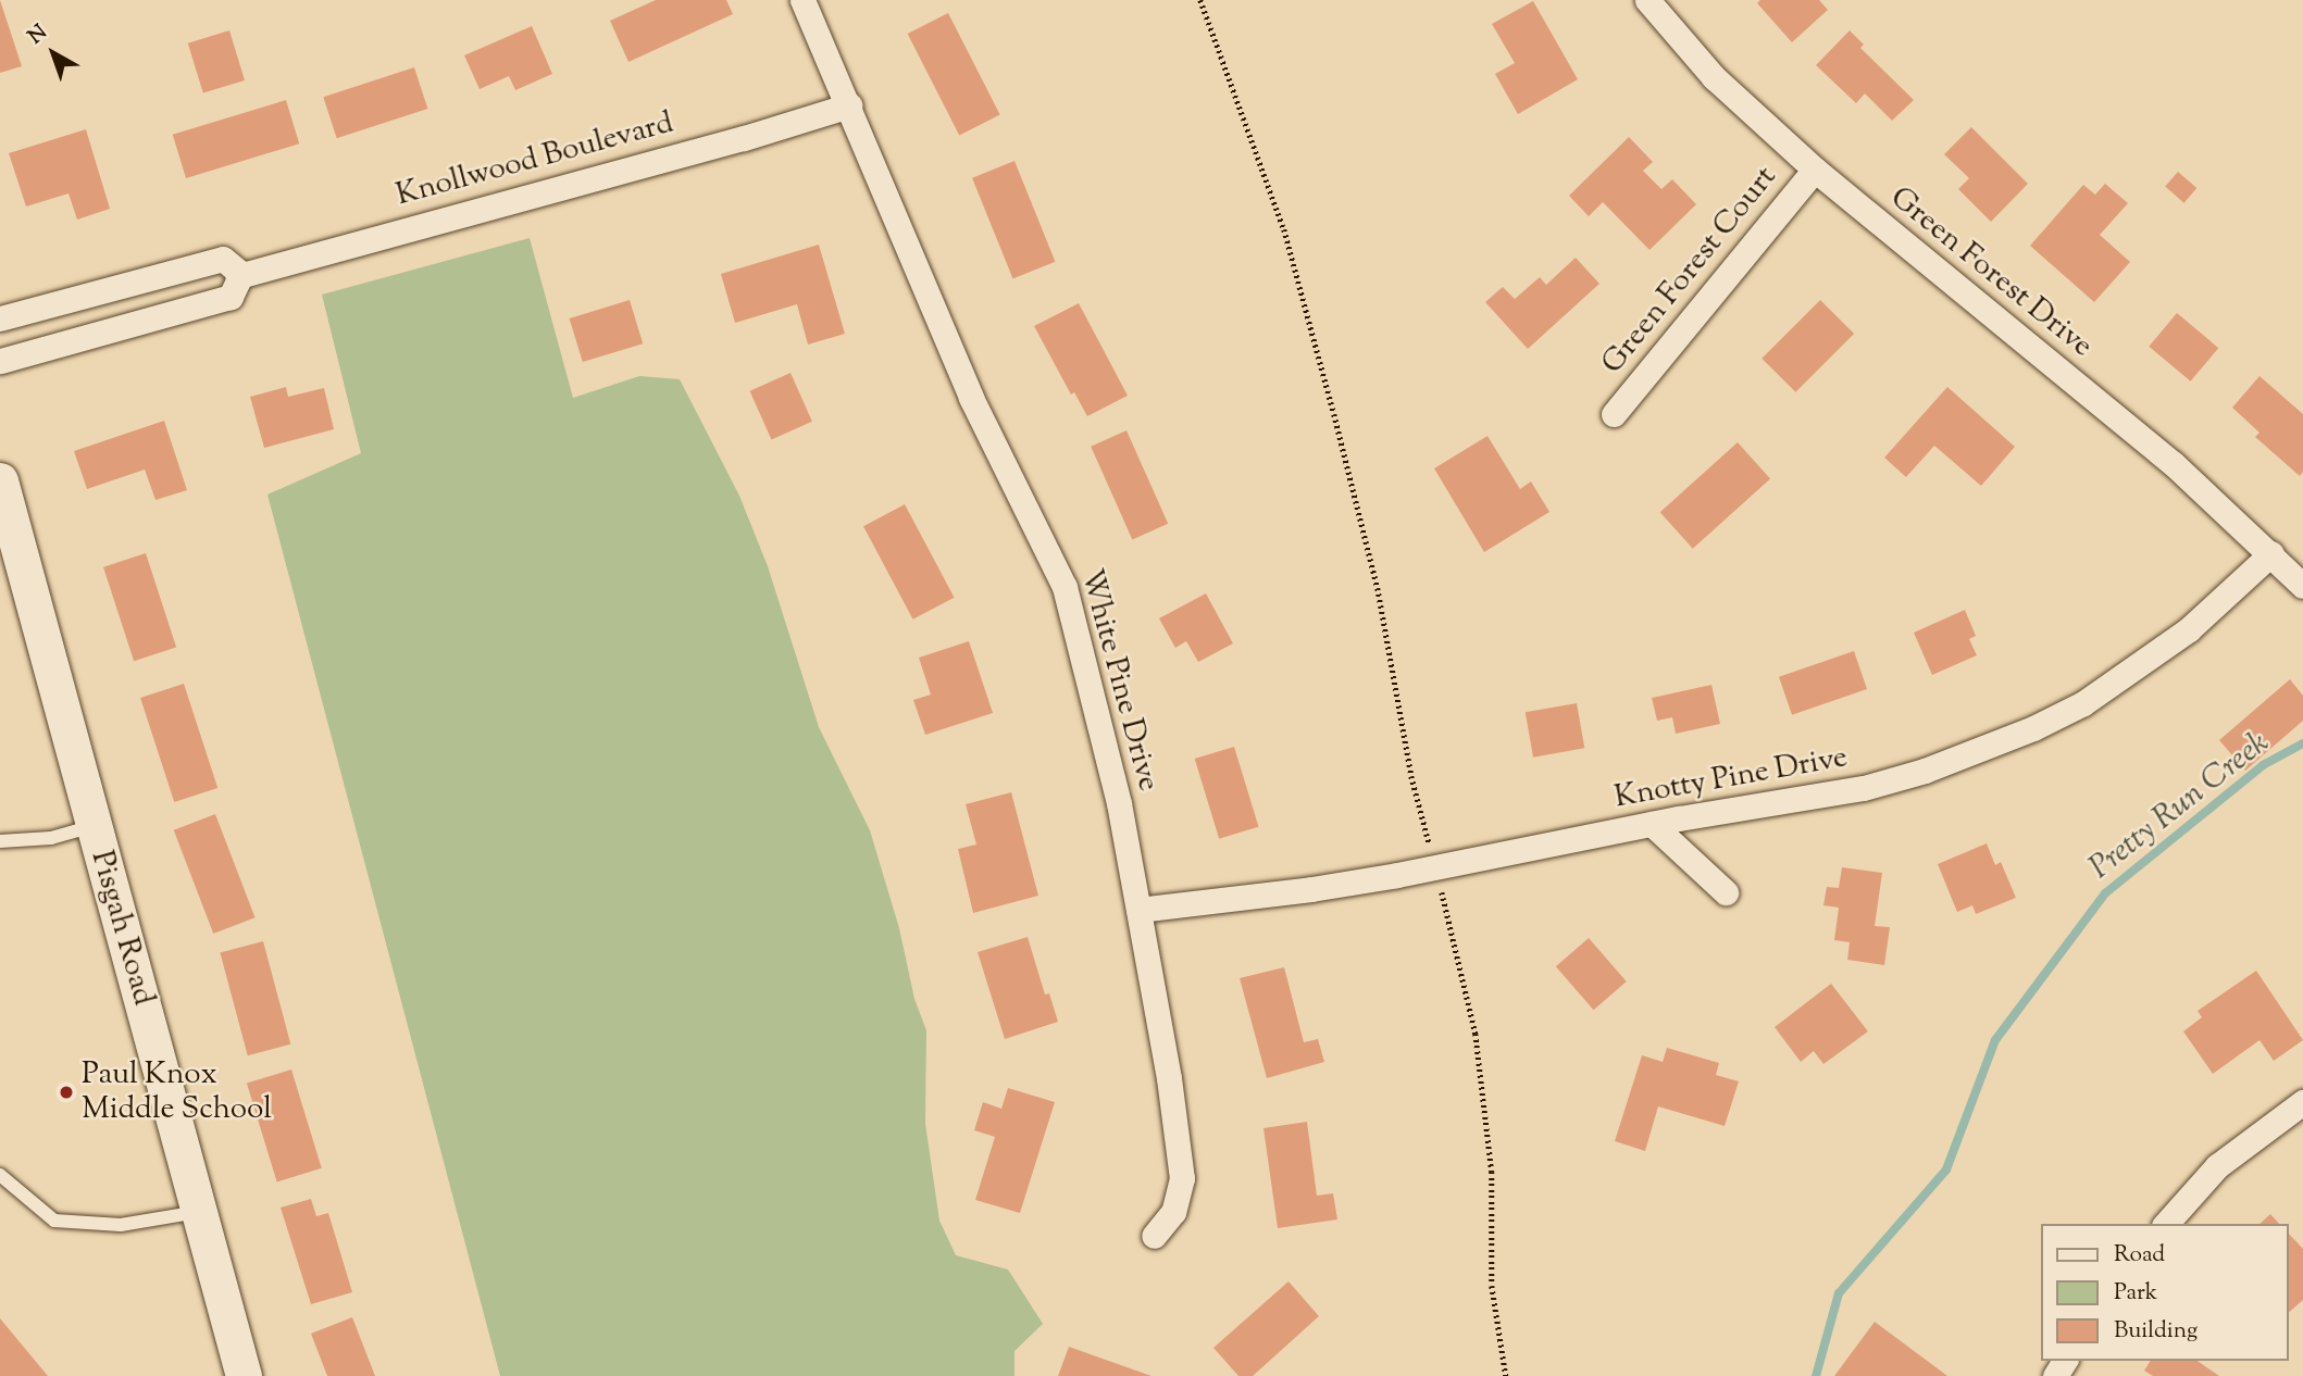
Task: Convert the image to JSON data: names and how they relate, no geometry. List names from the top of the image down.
{
  "streets": {
    "street": [
      "Knollwood Boulevard",
      "Green Forest Court",
      "Green Forest Drive",
      "White Pine Drive",
      "Knotty Pine Drive",
      "Pisgah Road"
    ]
  },
  "crossings": [
    ["Knollwood Boulevard", "White Pine Drive"],
    ["Green Forest Court", "Green Forest Drive"],
    ["Green Forest Drive", "Knotty Pine Drive"],
    ["White Pine Drive", "Knotty Pine Drive"]
  ],
  "water": ["Pretty Run Creek"],
  "places": ["Paul Knox Middle School"],
  "legend": ["Road", "Park", "Building"],
  "north": "top left"
}
